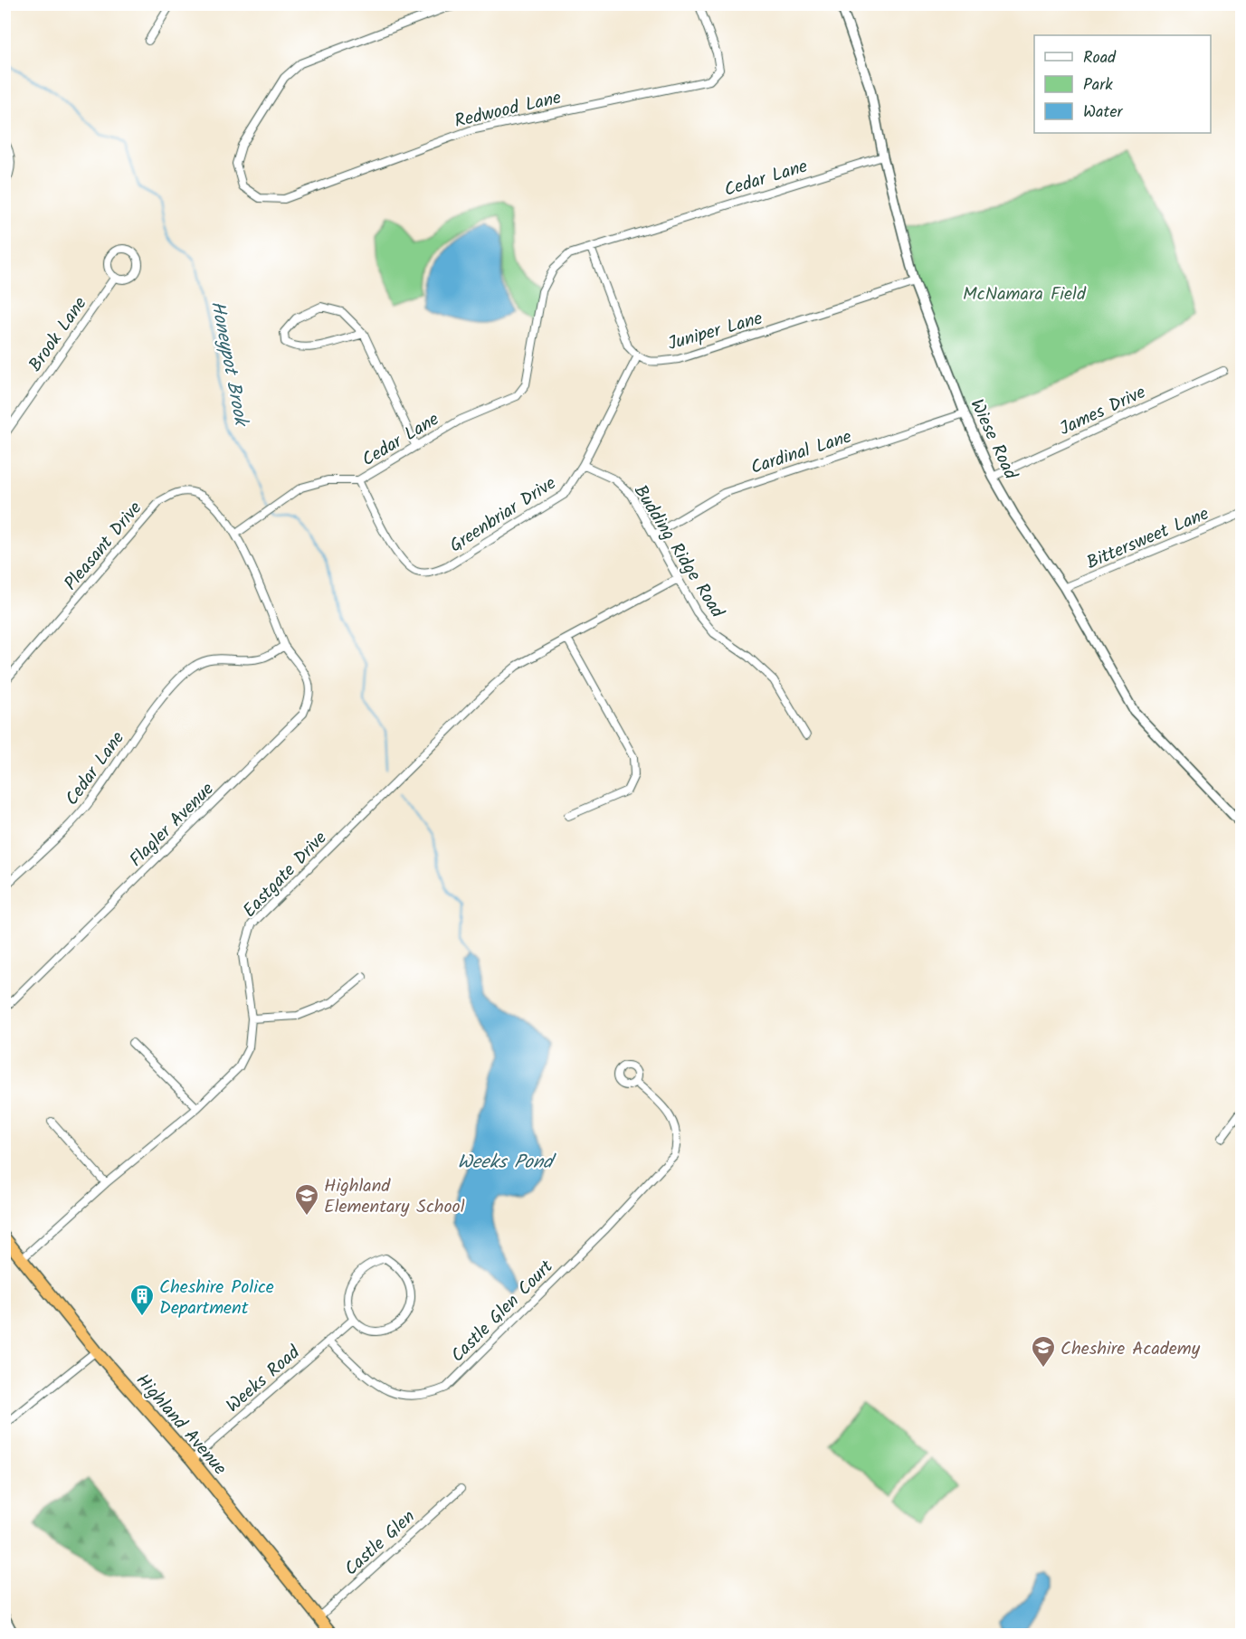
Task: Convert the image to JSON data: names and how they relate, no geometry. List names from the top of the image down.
{
  "streets": {
    "highway": ["Highland Avenue"],
    "street": [
      "Redwood Lane",
      "Cedar Lane",
      "Juniper Lane",
      "Brook Lane",
      "James Drive",
      "Wiese Road",
      "Cardinal Lane",
      "Greenbriar Drive",
      "Bittersweet Lane",
      "Pleasant Drive",
      "Budding Ridge Road",
      "Flagler Avenue",
      "Eastgate Drive",
      "Castle Glen Court",
      "Weeks Road",
      "Castle Glen"
    ]
  },
  "crossings": [
    ["Cedar Lane", "Wiese Road"],
    ["Cedar Lane", "Greenbriar Drive"],
    ["Cedar Lane", "Pleasant Drive"],
    ["Cedar Lane", "Flagler Avenue"],
    ["Juniper Lane", "Wiese Road"],
    ["Juniper Lane", "Greenbriar Drive"],
    ["James Drive", "Wiese Road"],
    ["Wiese Road", "Cardinal Lane"],
    ["Wiese Road", "Bittersweet Lane"],
    ["Cardinal Lane", "Budding Ridge Road"],
    ["Greenbriar Drive", "Budding Ridge Road"],
    ["Budding Ridge Road", "Eastgate Drive"],
    ["Eastgate Drive", "Highland Avenue"],
    ["Castle Glen Court", "Weeks Road"],
    ["Weeks Road", "Highland Avenue"],
    ["Highland Avenue", "Castle Glen"]
  ],
  "water": ["Honeypot Brook", "Weeks Pond"],
  "parks": ["McNamara Field"],
  "places": {
    "school or university": ["Highland Elementary School", "Cheshire Academy"],
    "building": ["Cheshire Police Department"]
  },
  "legend": ["Road", "Park", "Water"]
}
